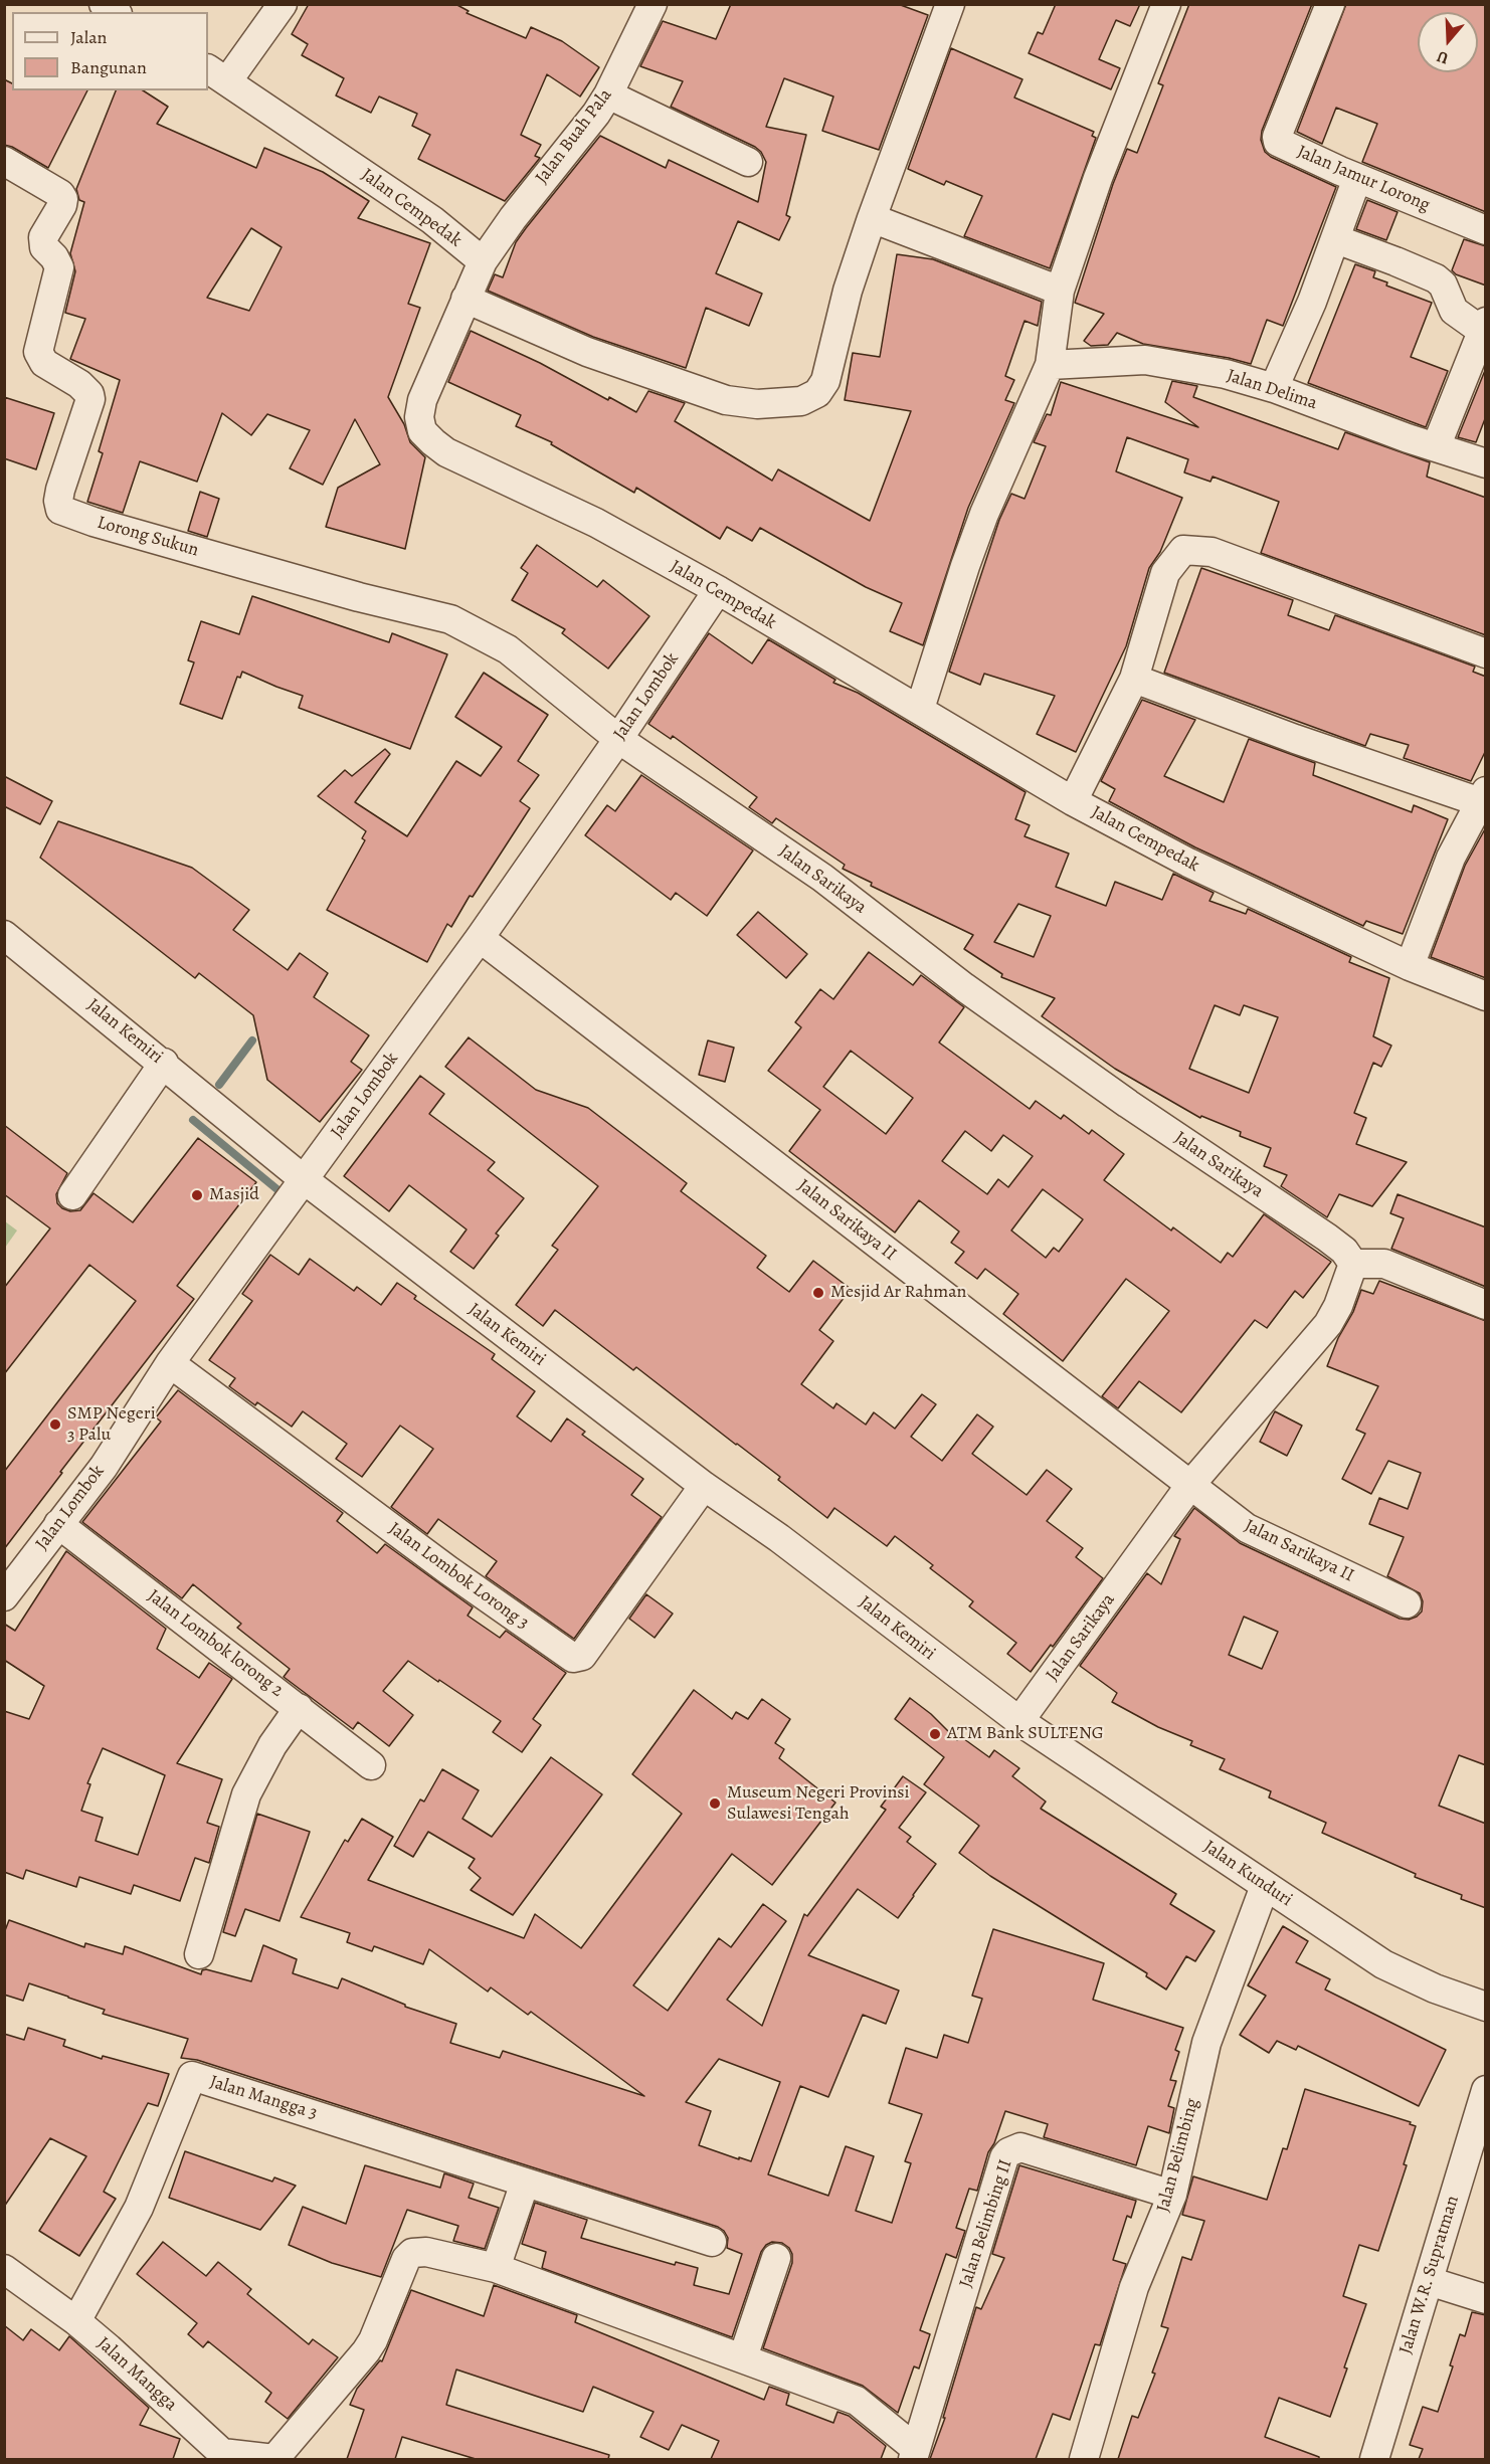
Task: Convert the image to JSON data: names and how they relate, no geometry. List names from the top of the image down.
{
  "streets": {
    "street": [
      "Jalan Buah Pala",
      "Jalan Jamur Lorong",
      "Jalan Cempedak",
      "Jalan Delima",
      "Lorong Sukun",
      "Jalan Lombok",
      "Jalan Sarikaya",
      "Jalan Kemiri",
      "Jalan Sarikaya II",
      "Jalan Lombok Lorong 3",
      "Jalan Lombok lorong 2",
      "Jalan Kunduri",
      "Jalan Mangga 3",
      "Jalan Belimbing",
      "Jalan Belimbing II",
      "Jalan W.R. Supratman",
      "Jalan Mangga"
    ]
  },
  "crossings": [
    ["Jalan Buah Pala", "Jalan Cempedak"],
    ["Jalan Cempedak", "Jalan Lombok"],
    ["Lorong Sukun", "Jalan Lombok"],
    ["Lorong Sukun", "Jalan Sarikaya"],
    ["Jalan Lombok", "Jalan Sarikaya"],
    ["Jalan Lombok", "Jalan Kemiri"],
    ["Jalan Lombok", "Jalan Sarikaya II"],
    ["Jalan Lombok", "Jalan Lombok Lorong 3"],
    ["Jalan Lombok", "Jalan Lombok lorong 2"],
    ["Jalan Sarikaya", "Jalan Kemiri"],
    ["Jalan Sarikaya", "Jalan Sarikaya II"],
    ["Jalan Sarikaya", "Jalan Kunduri"],
    ["Jalan Kemiri", "Jalan Lombok Lorong 3"],
    ["Jalan Kemiri", "Jalan Kunduri"],
    ["Jalan Kunduri", "Jalan Belimbing"],
    ["Jalan Mangga 3", "Jalan Mangga"],
    ["Jalan Belimbing", "Jalan Belimbing II"]
  ],
  "places": [
    "Masjid",
    "Mesjid Ar Rahman",
    "SMP Negeri 3 Palu",
    "ATM Bank SULTENG",
    "Museum Negeri Provinsi Sulawesi Tengah"
  ],
  "legend": ["Jalan", "Bangunan"],
  "north": "bottom"
}
